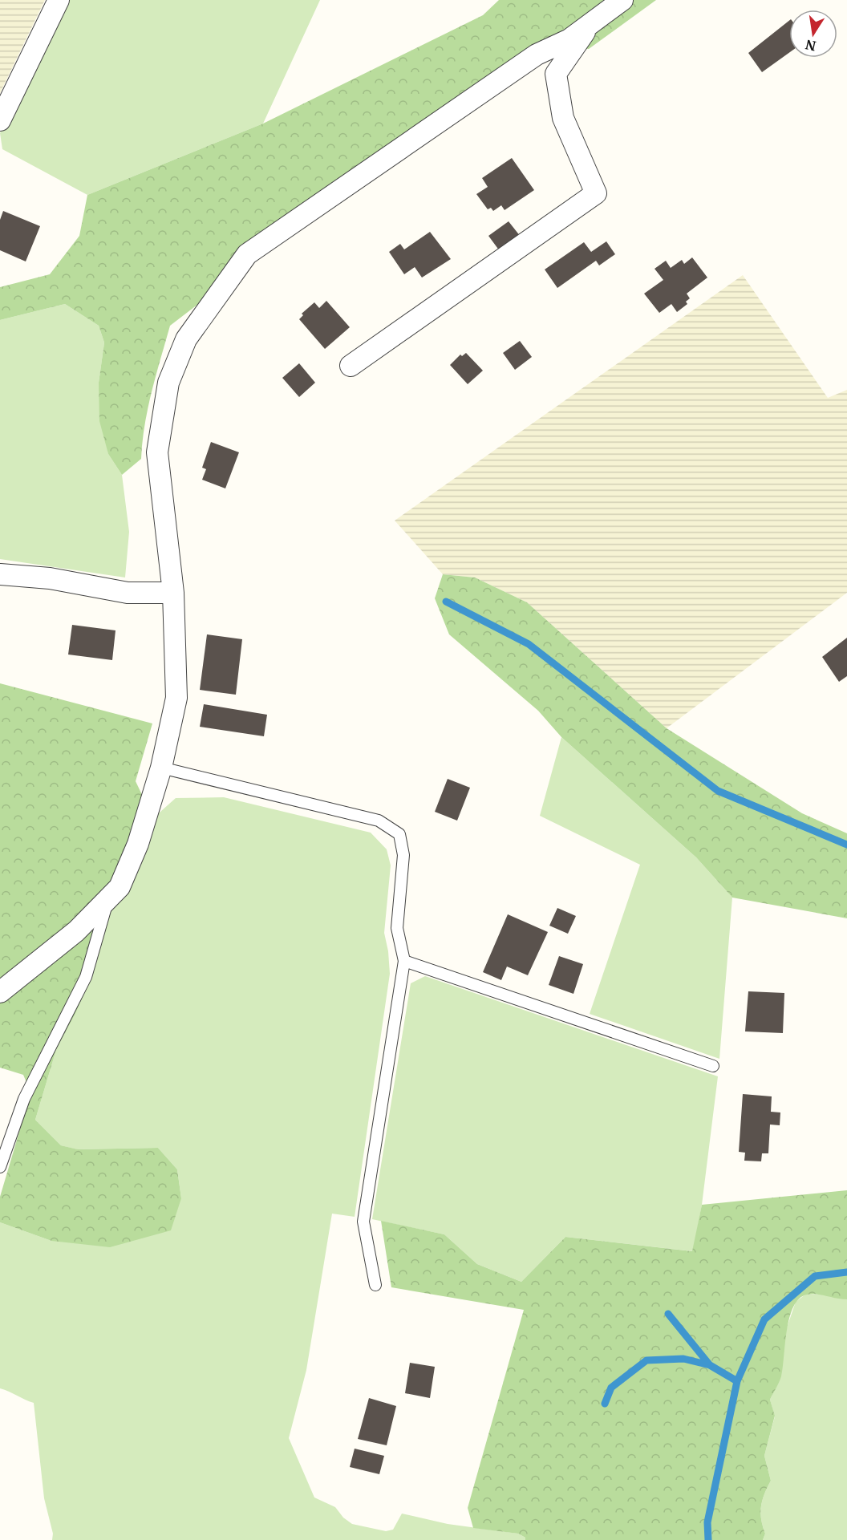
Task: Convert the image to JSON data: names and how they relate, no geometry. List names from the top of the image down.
{
  "north": "bottom"
}
